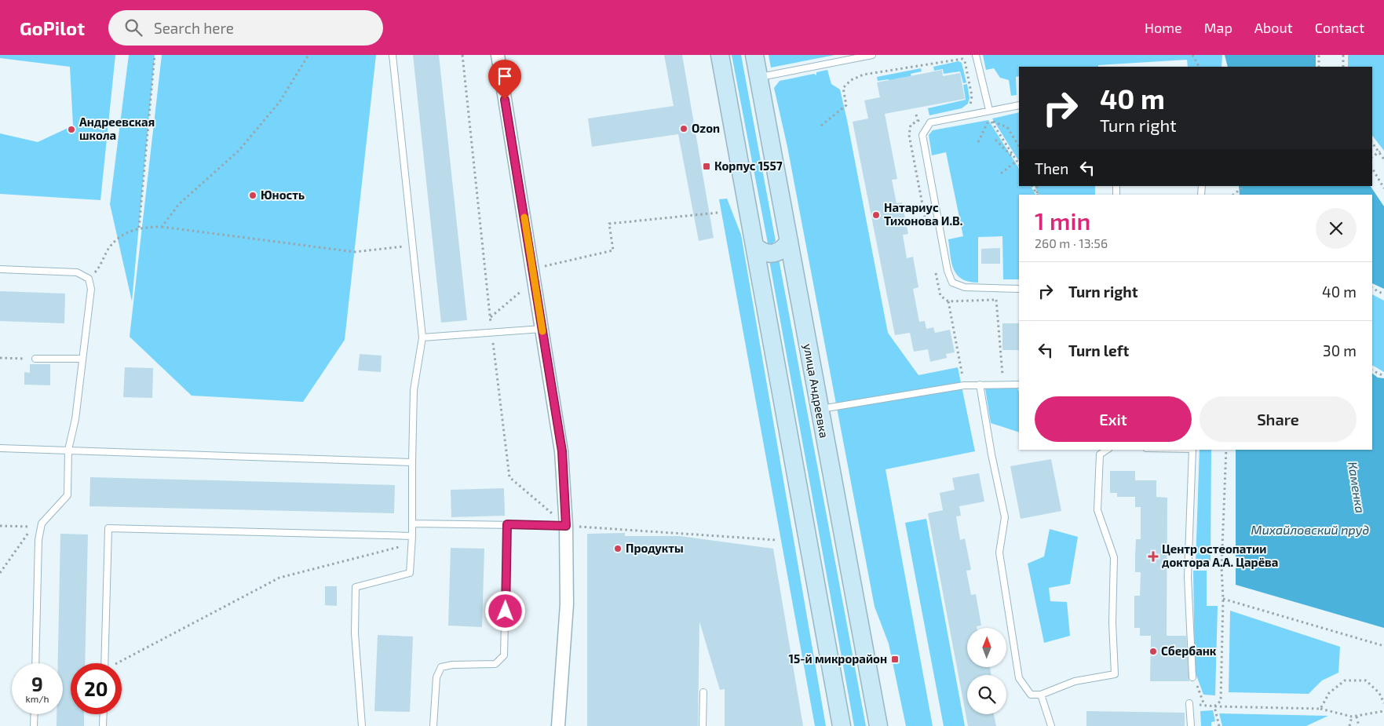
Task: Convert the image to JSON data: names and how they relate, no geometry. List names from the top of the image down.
{
  "streets": {
    "main road": ["улица Андреевка"]
  },
  "water": ["Каменка", "Михайловский пруд"],
  "places": {
    "other": [
      "Ozon",
      "Андреевская школа",
      "Юность",
      "Натариус Тихонова И.В.",
      "Продукты",
      "Сбербанк"
    ],
    "transit": ["Корпус 1557", "15-й микрорайон"],
    "health": ["Центр остеопатии доктора А.А. Царёва"]
  },
  "north": "top",
  "page": {
    "header": "GoPilot",
    "search": "Search here",
    "nav": [
      "Home",
      "Map",
      "About",
      "Contact"
    ],
    "turn": ["40 m", "Turn right"],
    "then": "Then",
    "heading": ["1 min", "260 m · 13:56"],
    "list": [
      {
        "name": "Turn right",
        "value": "40 m"
      },
      {
        "name": "Turn left",
        "value": "30 m"
      }
    ],
    "buttons": ["Exit", "Share"],
    "speed": "9 km/h",
    "limit": "20"
  }
}
